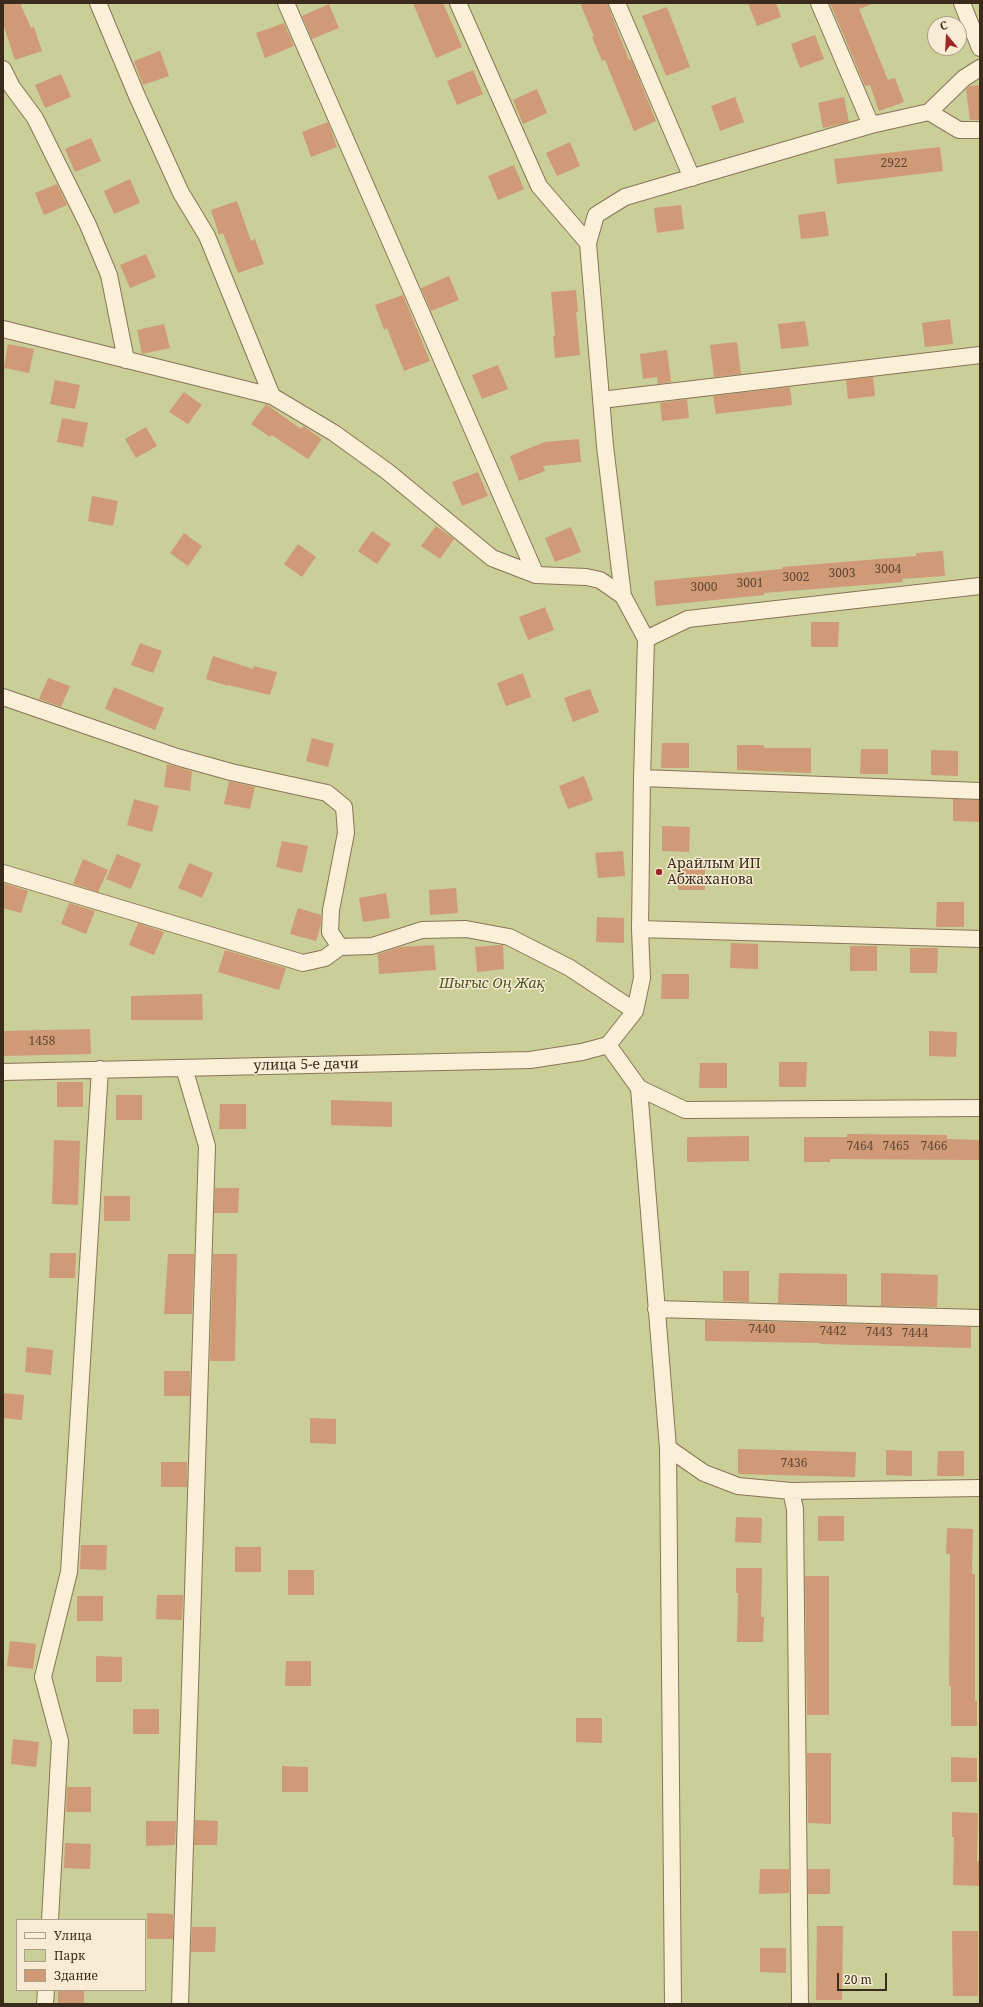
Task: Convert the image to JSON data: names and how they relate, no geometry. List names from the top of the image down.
{
  "streets": {
    "street": ["улица 5-е дачи"]
  },
  "parks": ["Шығыс Оң Жақ"],
  "places": ["Арайлым ИП Абжаханова"],
  "house_numbers": [
    "2922",
    "3004",
    "3003",
    "3002",
    "3001",
    "3000",
    "1458",
    "7464",
    "7465",
    "7466",
    "7440",
    "7442",
    "7443",
    "7444",
    "7436"
  ],
  "legend": ["Улица", "Парк", "Здание"],
  "scale_bar": "20 m",
  "north": "top"
}
